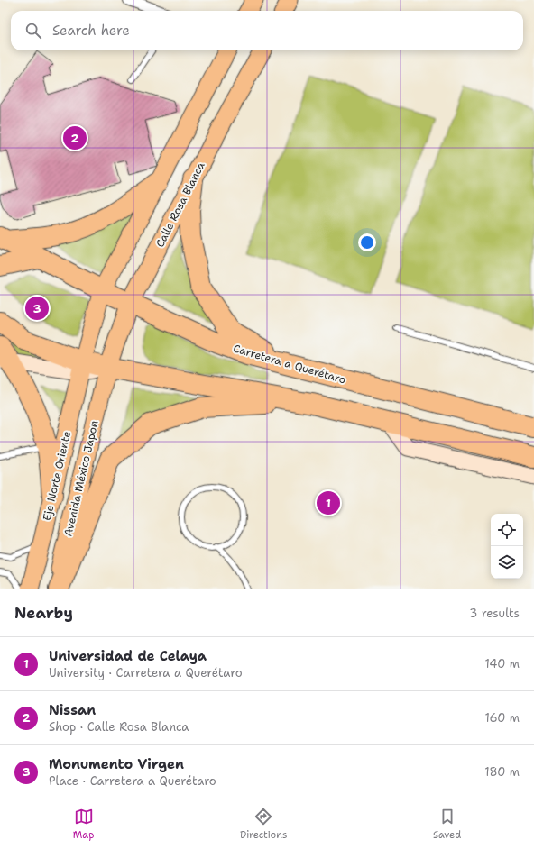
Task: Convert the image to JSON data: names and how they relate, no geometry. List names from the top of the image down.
{
  "streets": {
    "highway": ["Carretera a Querétaro"],
    "main road": ["Calle Rosa Blanca", "Eje Norte Oriente", "Avenida México Japon"]
  },
  "crossings": [
    ["Calle Rosa Blanca", "Carretera a Querétaro"],
    ["Calle Rosa Blanca", "Avenida México Japon"]
  ],
  "page": {
    "search": "Search here",
    "pins": ["2", "3", "1"],
    "heading": ["Nearby", "3 results"],
    "list": [
      {
        "mark": "1",
        "name": "Universidad de Celaya",
        "note": "University · Carretera a Querétaro",
        "value": "140 m"
      },
      {
        "mark": "2",
        "name": "Nissan",
        "note": "Shop · Calle Rosa Blanca",
        "value": "160 m"
      },
      {
        "mark": "3",
        "name": "Monumento Virgen",
        "note": "Place · Carretera a Querétaro",
        "value": "180 m"
      }
    ],
    "nav": ["Map", "Directions", "Saved"]
  }
}
